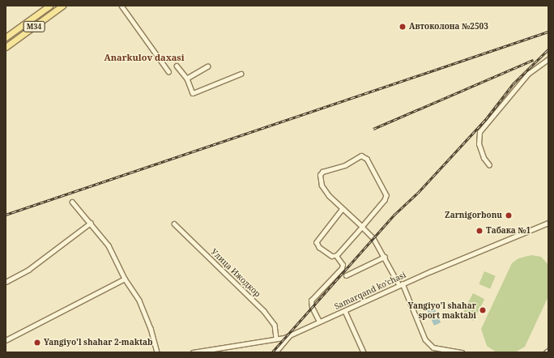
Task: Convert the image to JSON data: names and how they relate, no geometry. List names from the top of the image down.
{
  "streets": {
    "main road": ["M34"],
    "street": ["Улица Ижодкор", "Samarqand ko'chasi"]
  },
  "crossings": [
    ["Улица Ижодкор", "Samarqand ko'chasi"]
  ],
  "districts": ["Anarkulov daxasi"],
  "places": [
    "Автоколона №2503",
    "Zarnigorbonu",
    "Табака №1",
    "Yangiyo'l shahar sport maktabi",
    "Yangiyo'l shahar 2-maktab"
  ]
}
